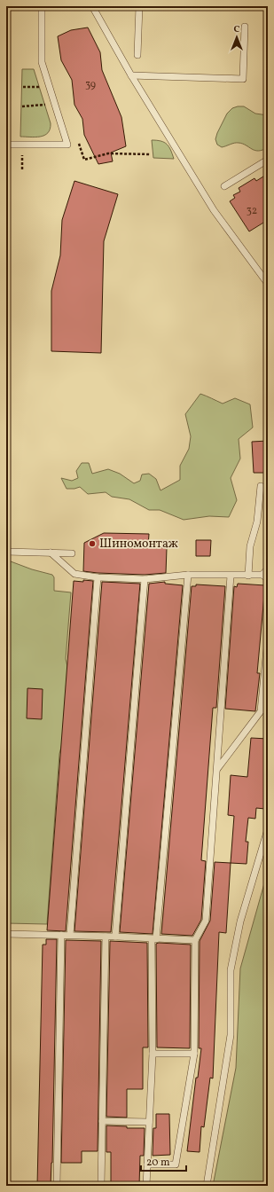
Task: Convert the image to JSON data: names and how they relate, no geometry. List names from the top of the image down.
{
  "places": ["Шиномонтаж"],
  "house_numbers": ["39", "32"],
  "scale_bar": "20 m",
  "north": "top"
}
